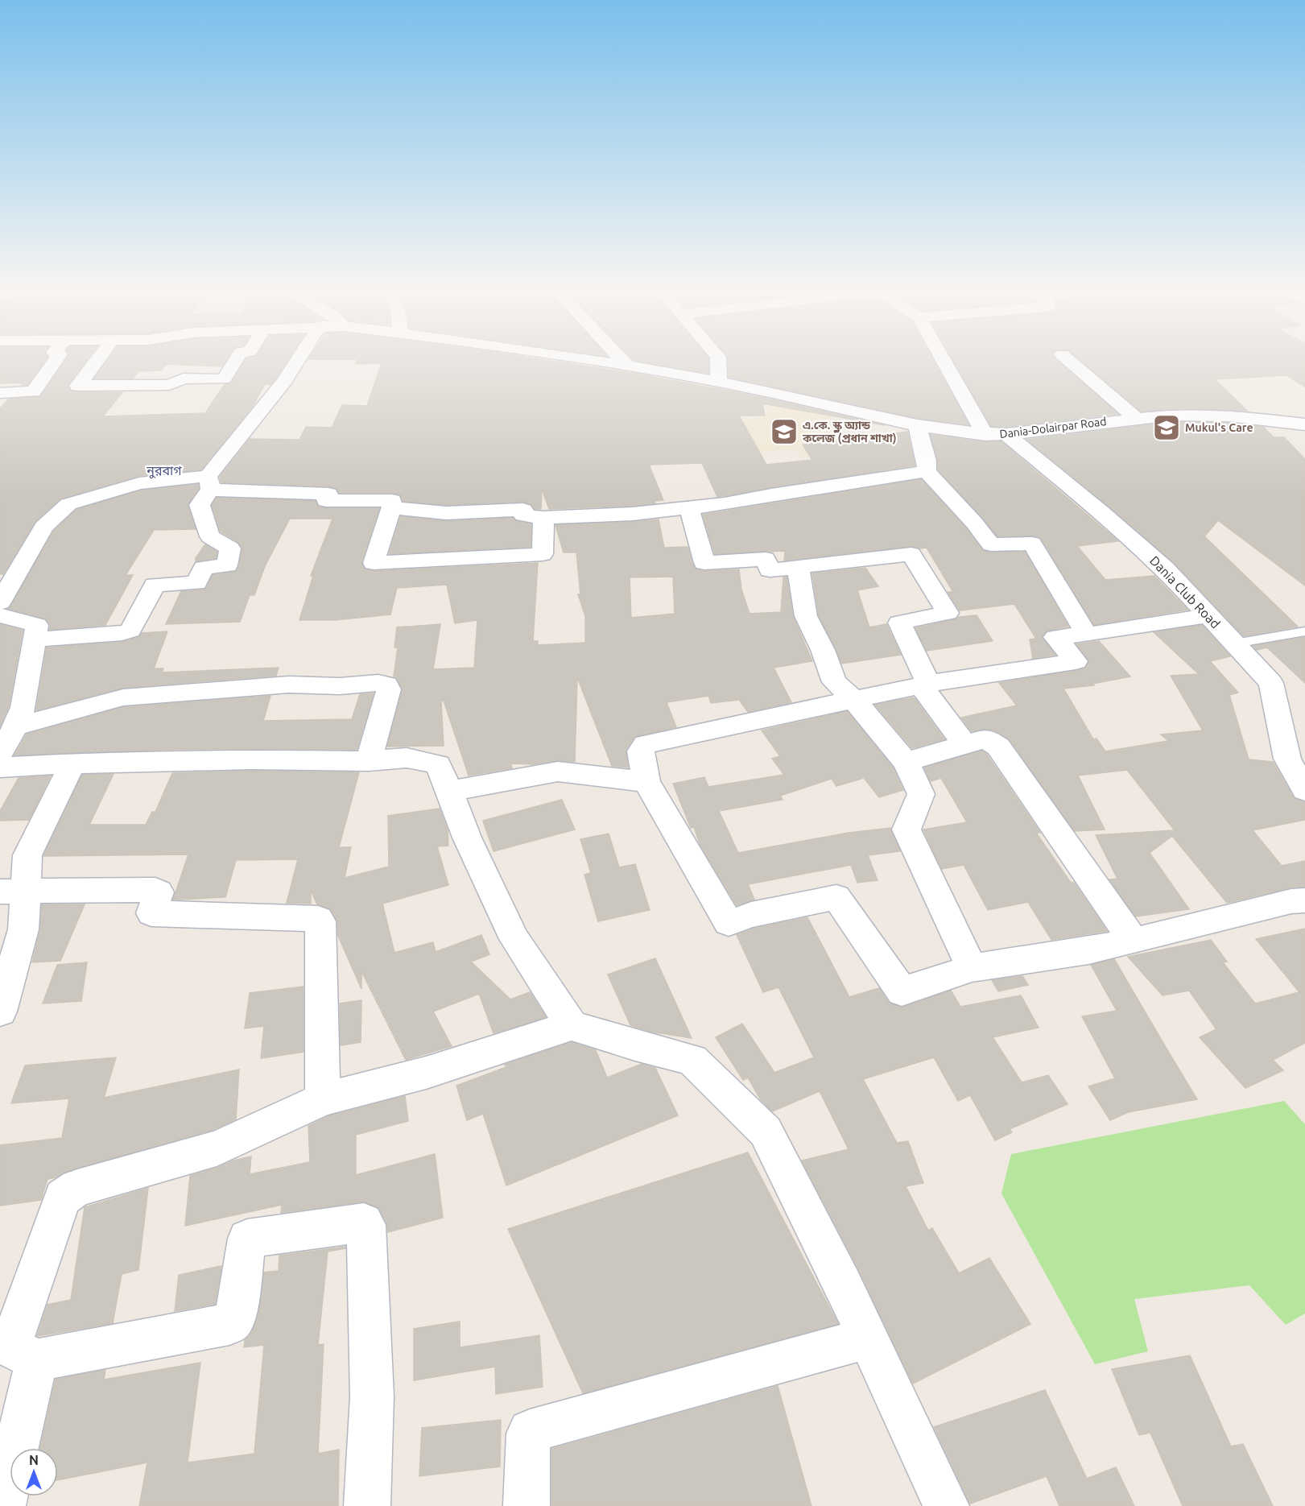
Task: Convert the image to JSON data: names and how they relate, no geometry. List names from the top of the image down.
{
  "streets": {
    "street": ["Dania-Dolairpar Road", "Dania Club Road"]
  },
  "crossings": [
    ["Dania-Dolairpar Road", "Dania Club Road"]
  ],
  "districts": ["নুরবাগ"],
  "places": {
    "school or university": ["Mukul's Care", "এ.কে. স্কুল অ্যান্ড কলেজ (প্রধান শাখা)"]
  },
  "north": "top"
}
